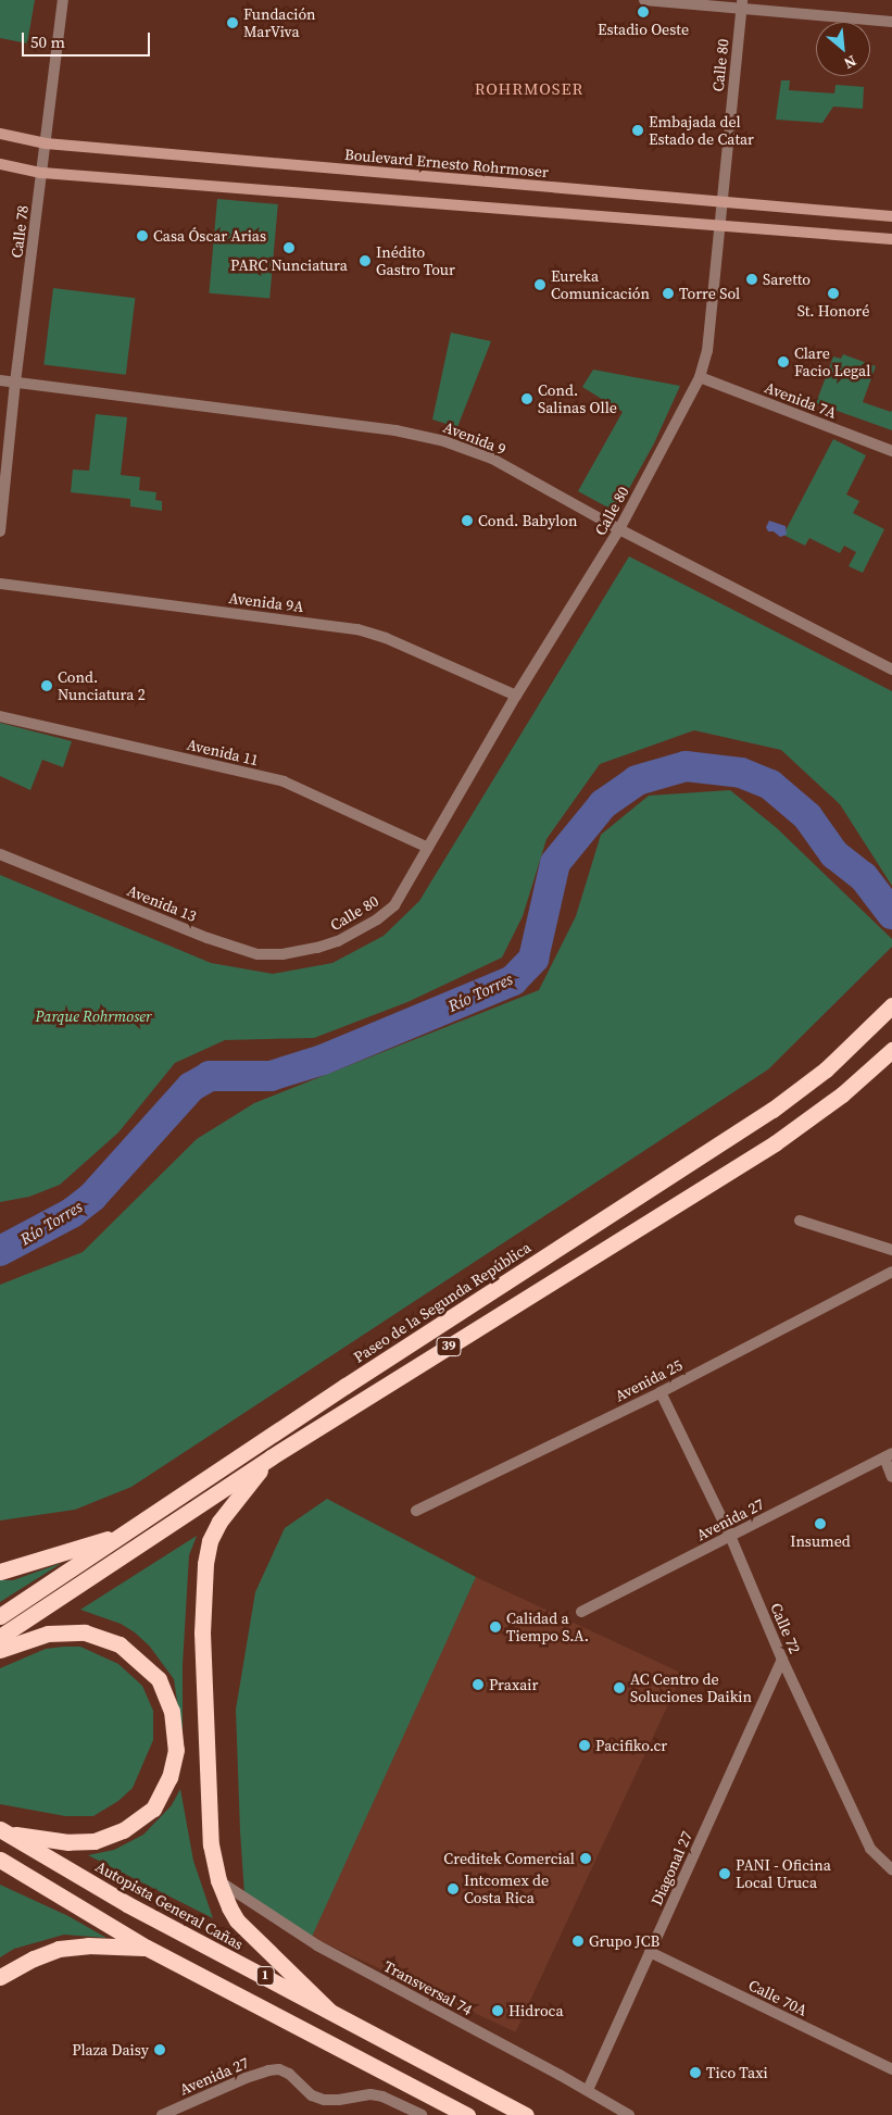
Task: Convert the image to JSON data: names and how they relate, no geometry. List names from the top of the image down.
{
  "streets": {
    "highway": [
      "Paseo de la Segunda República",
      "39",
      "Autopista General Cañas",
      "1"
    ],
    "main road": ["Boulevard Ernesto Rohrmoser"],
    "street": [
      "Calle 80",
      "Calle 78",
      "Avenida 7A",
      "Avenida 9",
      "Avenida 9A",
      "Avenida 11",
      "Avenida 13",
      "Avenida 25",
      "Avenida 27",
      "Calle 72",
      "Diagonal 27",
      "Transversal 74",
      "Calle 70A"
    ]
  },
  "crossings": [
    ["Calle 80", "Boulevard Ernesto Rohrmoser"],
    ["Calle 80", "Avenida 7A"],
    ["Calle 80", "Avenida 9"],
    ["Calle 80", "Avenida 9A"],
    ["Calle 80", "Avenida 11"],
    ["Calle 80", "Avenida 13"],
    ["Boulevard Ernesto Rohrmoser", "Calle 78"],
    ["Calle 78", "Avenida 9"],
    ["Avenida 25", "Calle 72"],
    ["Avenida 27", "Calle 72"],
    ["Calle 72", "Diagonal 27"],
    ["Diagonal 27", "Transversal 74"],
    ["Diagonal 27", "Calle 70A"]
  ],
  "districts": ["ROHRMOSER"],
  "water": ["Río Torres"],
  "parks": ["Parque Rohrmoser"],
  "places": [
    "Estadio Oeste",
    "Fundación MarViva",
    "Embajada del Estado de Catar",
    "Casa Óscar Arias",
    "PARC Nunciatura",
    "Inédito Gastro Tour",
    "Saretto",
    "Eureka Comunicación",
    "Torre Sol",
    "St. Honoré",
    "Clare Facio Legal",
    "Cond. Salinas Olle",
    "Cond. Babylon",
    "Cond. Nunciatura 2",
    "Insumed",
    "Calidad a Tiempo S.A.",
    "Praxair",
    "AC Centro de Soluciones Daikin",
    "Pacifiko.cr",
    "Creditek Comercial",
    "PANI - Oficina Local Uruca",
    "Intcomex de Costa Rica",
    "Grupo JCB",
    "Hidroca",
    "Plaza Daisy",
    "Tico Taxi"
  ],
  "scale_bar": "50 m",
  "north": "bottom right"
}
